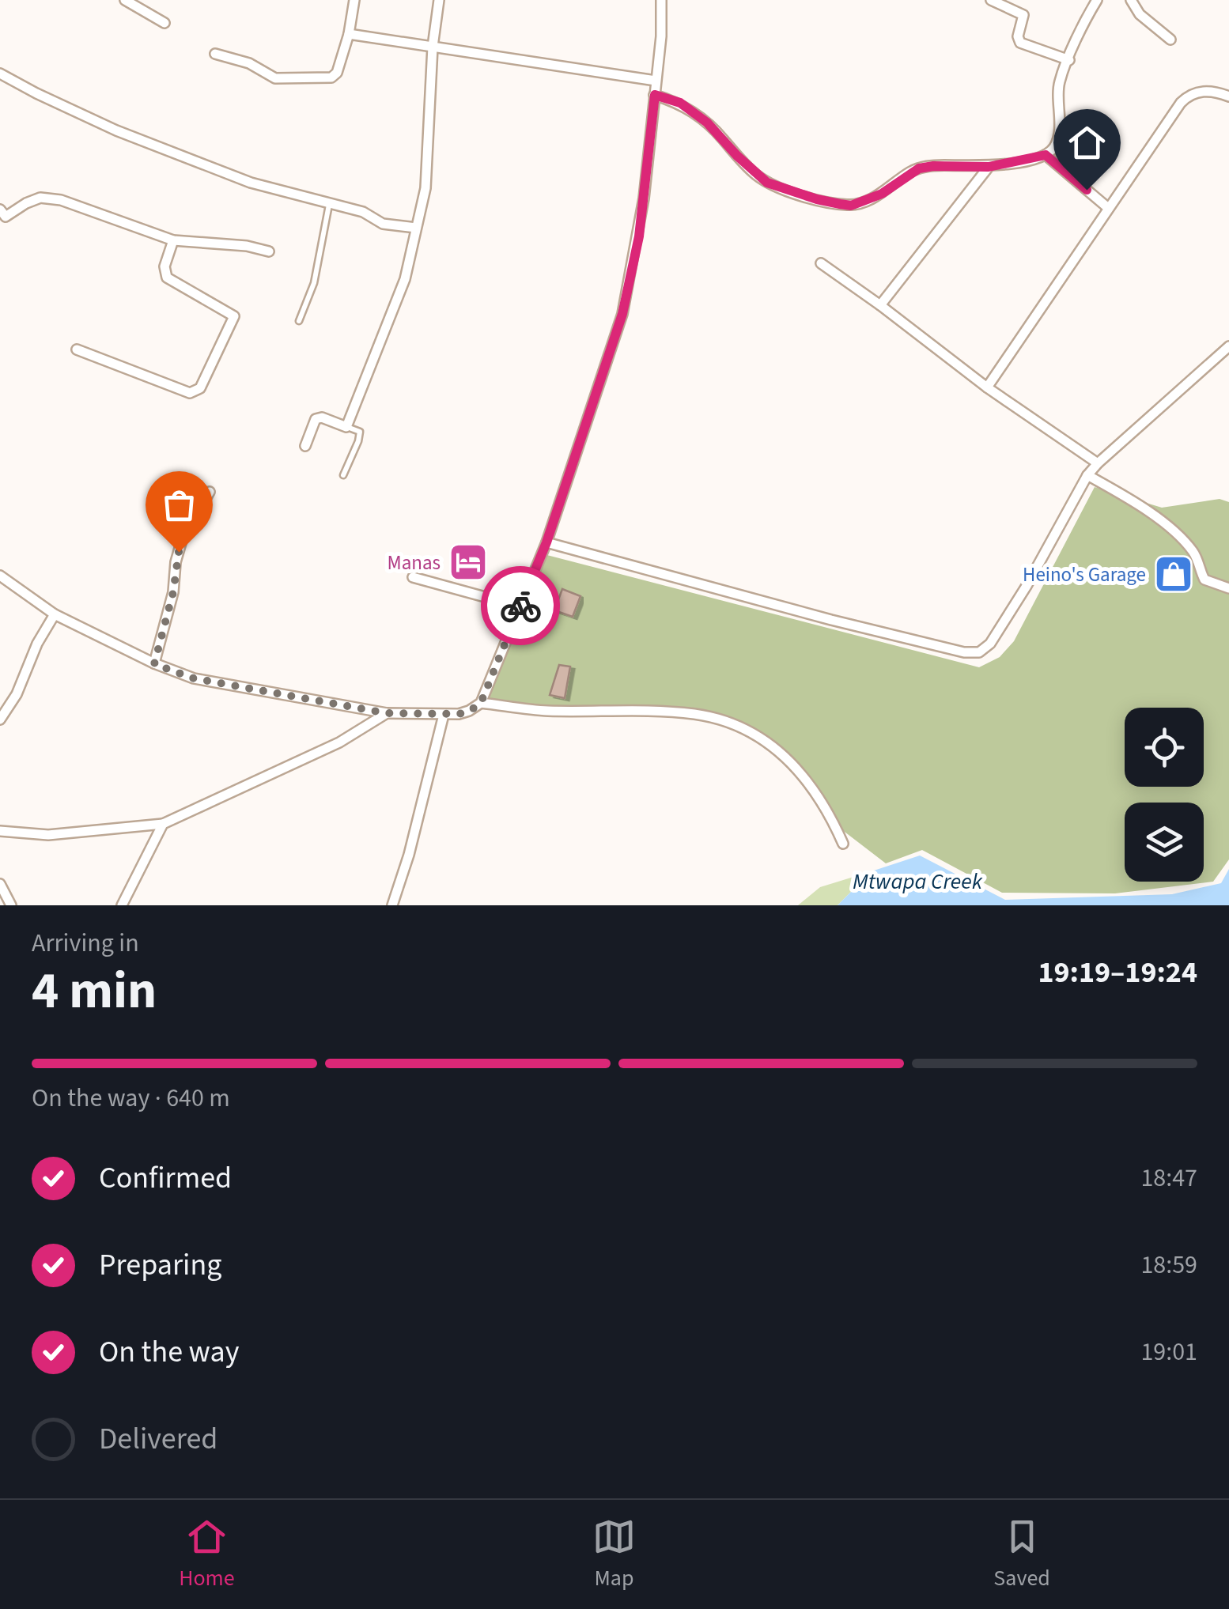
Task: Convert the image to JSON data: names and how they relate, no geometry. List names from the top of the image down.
{
  "water": ["Mtwapa Creek"],
  "places": {
    "hotel": ["Manas"],
    "shop": ["Heino's Garage"]
  },
  "page": {
    "heading": ["4 min", "Arriving in", "19:19–19:24"],
    "bar": "On the way · 640 m",
    "list": [
      ["Confirmed", "18:47"],
      ["Preparing", "18:59"],
      ["On the way", "19:01"],
      "Delivered"
    ],
    "tabs": ["Home", "Map", "Saved"]
  }
}
